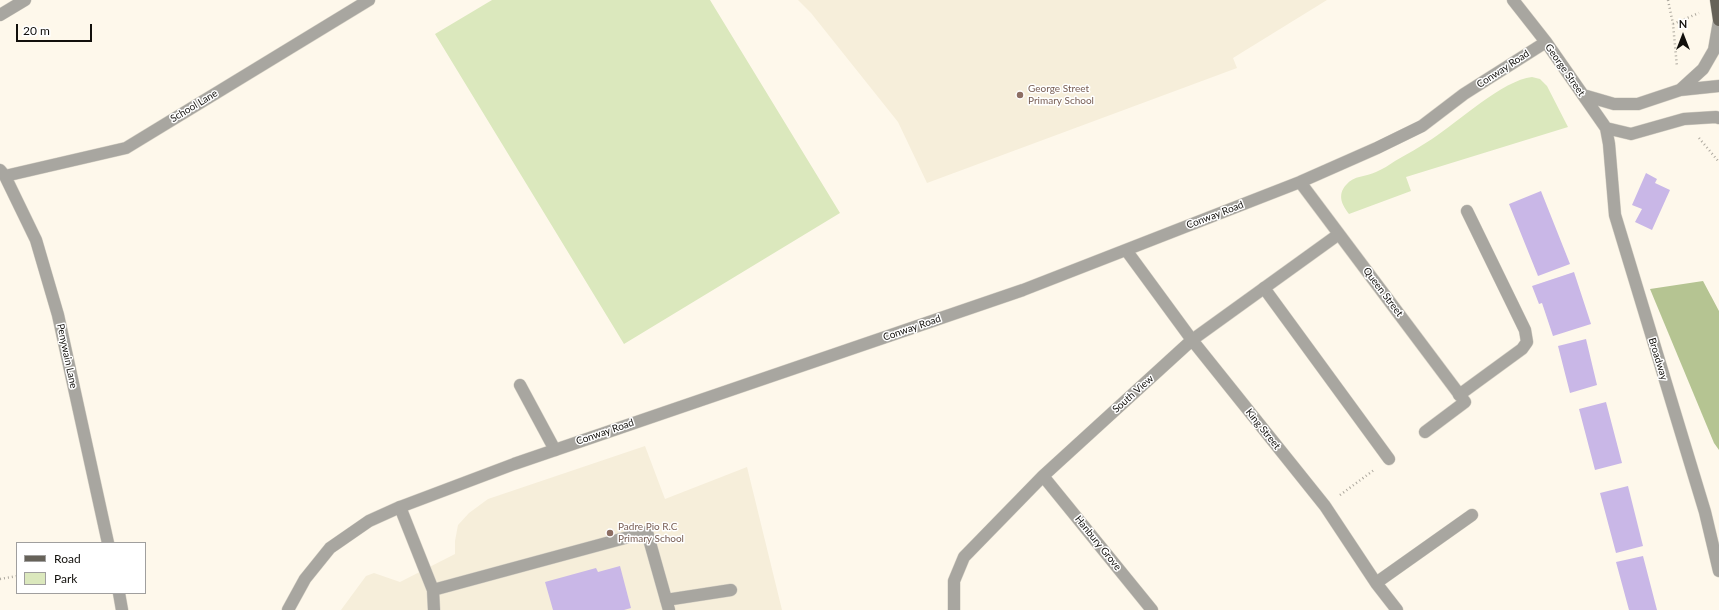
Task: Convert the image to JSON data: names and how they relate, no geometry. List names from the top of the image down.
{
  "streets": {
    "street": [
      "Conway Road",
      "George Street",
      "School Lane",
      "Queen Street",
      "Penywain Lane",
      "Broadway",
      "South View",
      "King Street",
      "Hanbury Grove"
    ]
  },
  "crossings": [
    ["Conway Road", "George Street"],
    ["Conway Road", "Queen Street"],
    ["Conway Road", "King Street"],
    ["George Street", "Broadway"],
    ["School Lane", "Penywain Lane"],
    ["Queen Street", "South View"],
    ["South View", "King Street"],
    ["South View", "Hanbury Grove"]
  ],
  "places": ["George Street Primary School", "Padre Pio R.C Primary School"],
  "legend": ["Road", "Park"],
  "scale_bar": "20 m",
  "north": "top"
}
